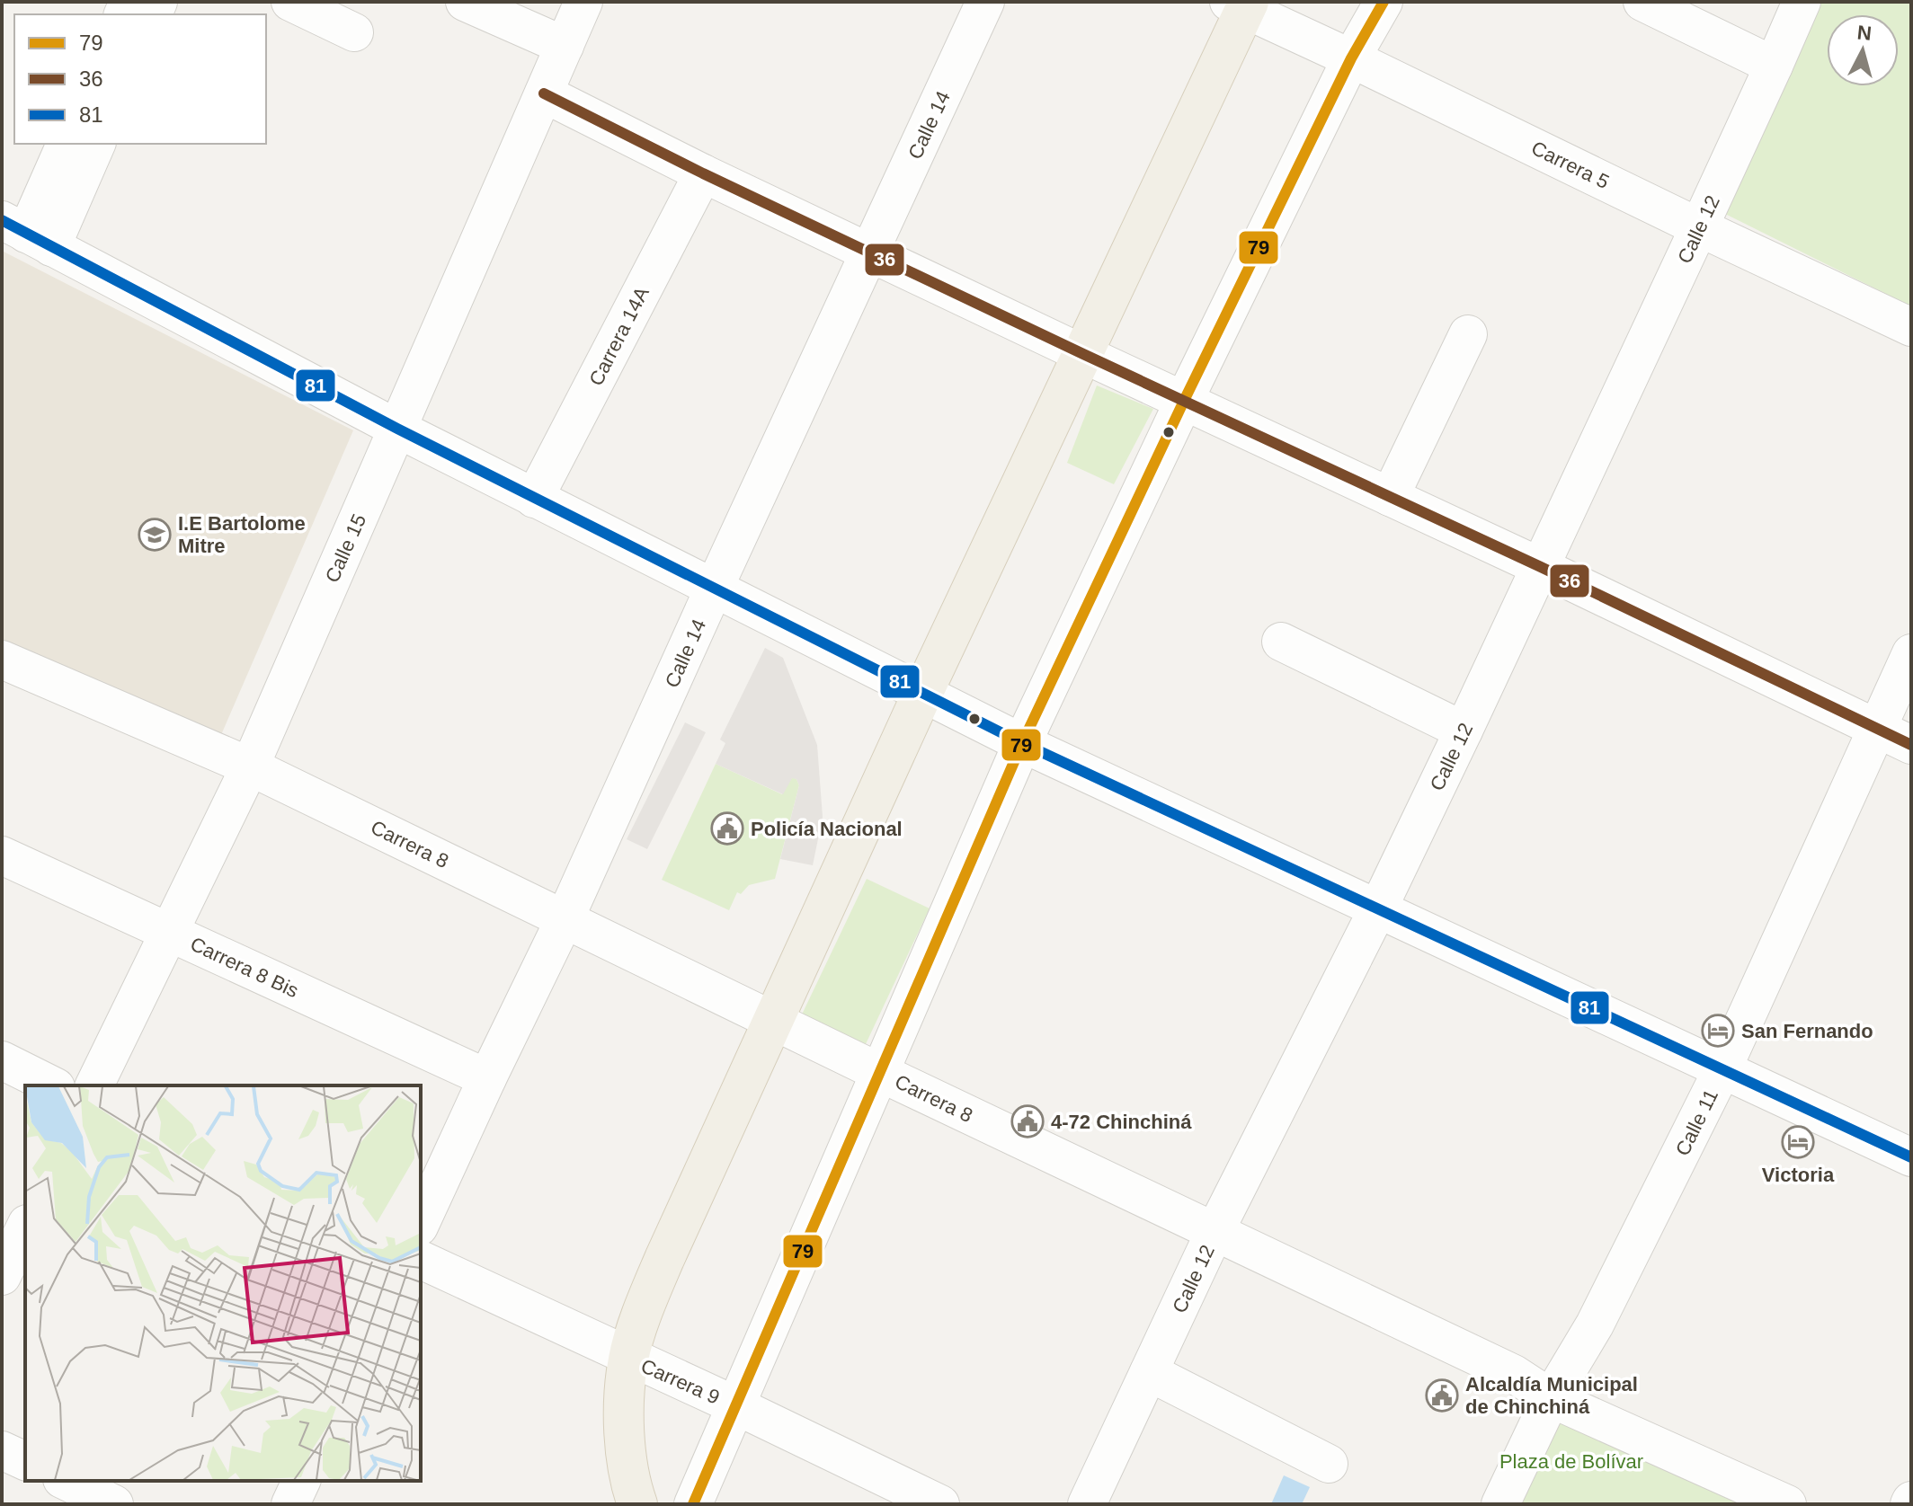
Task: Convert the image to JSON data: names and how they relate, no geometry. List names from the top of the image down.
{
  "streets": {
    "street": [
      "Calle 14",
      "Carrera 5",
      "Calle 12",
      "Carrera 14A",
      "Calle 15",
      "Carrera 8",
      "Carrera 8 Bis",
      "Calle 11",
      "Carrera 9"
    ]
  },
  "crossings": [
    ["Calle 14", "Carrera 8"],
    ["Calle 14", "Carrera 8 Bis"],
    ["Carrera 5", "Calle 12"],
    ["Calle 12", "Carrera 8"],
    ["Calle 15", "Carrera 8"],
    ["Calle 15", "Carrera 8 Bis"],
    ["Carrera 8", "Calle 11"]
  ],
  "parks": ["Plaza de Bolívar"],
  "places": {
    "school or university": ["I.E Bartolome Mitre"],
    "public building": ["Policía Nacional", "4-72 Chinchiná", "Alcaldía Municipal de Chinchiná"],
    "hotel": ["San Fernando", "Victoria"]
  },
  "lines": ["transit line 79", "transit line 36", "transit line 81"],
  "legend": ["79", "36", "81"],
  "north": "top"
}
